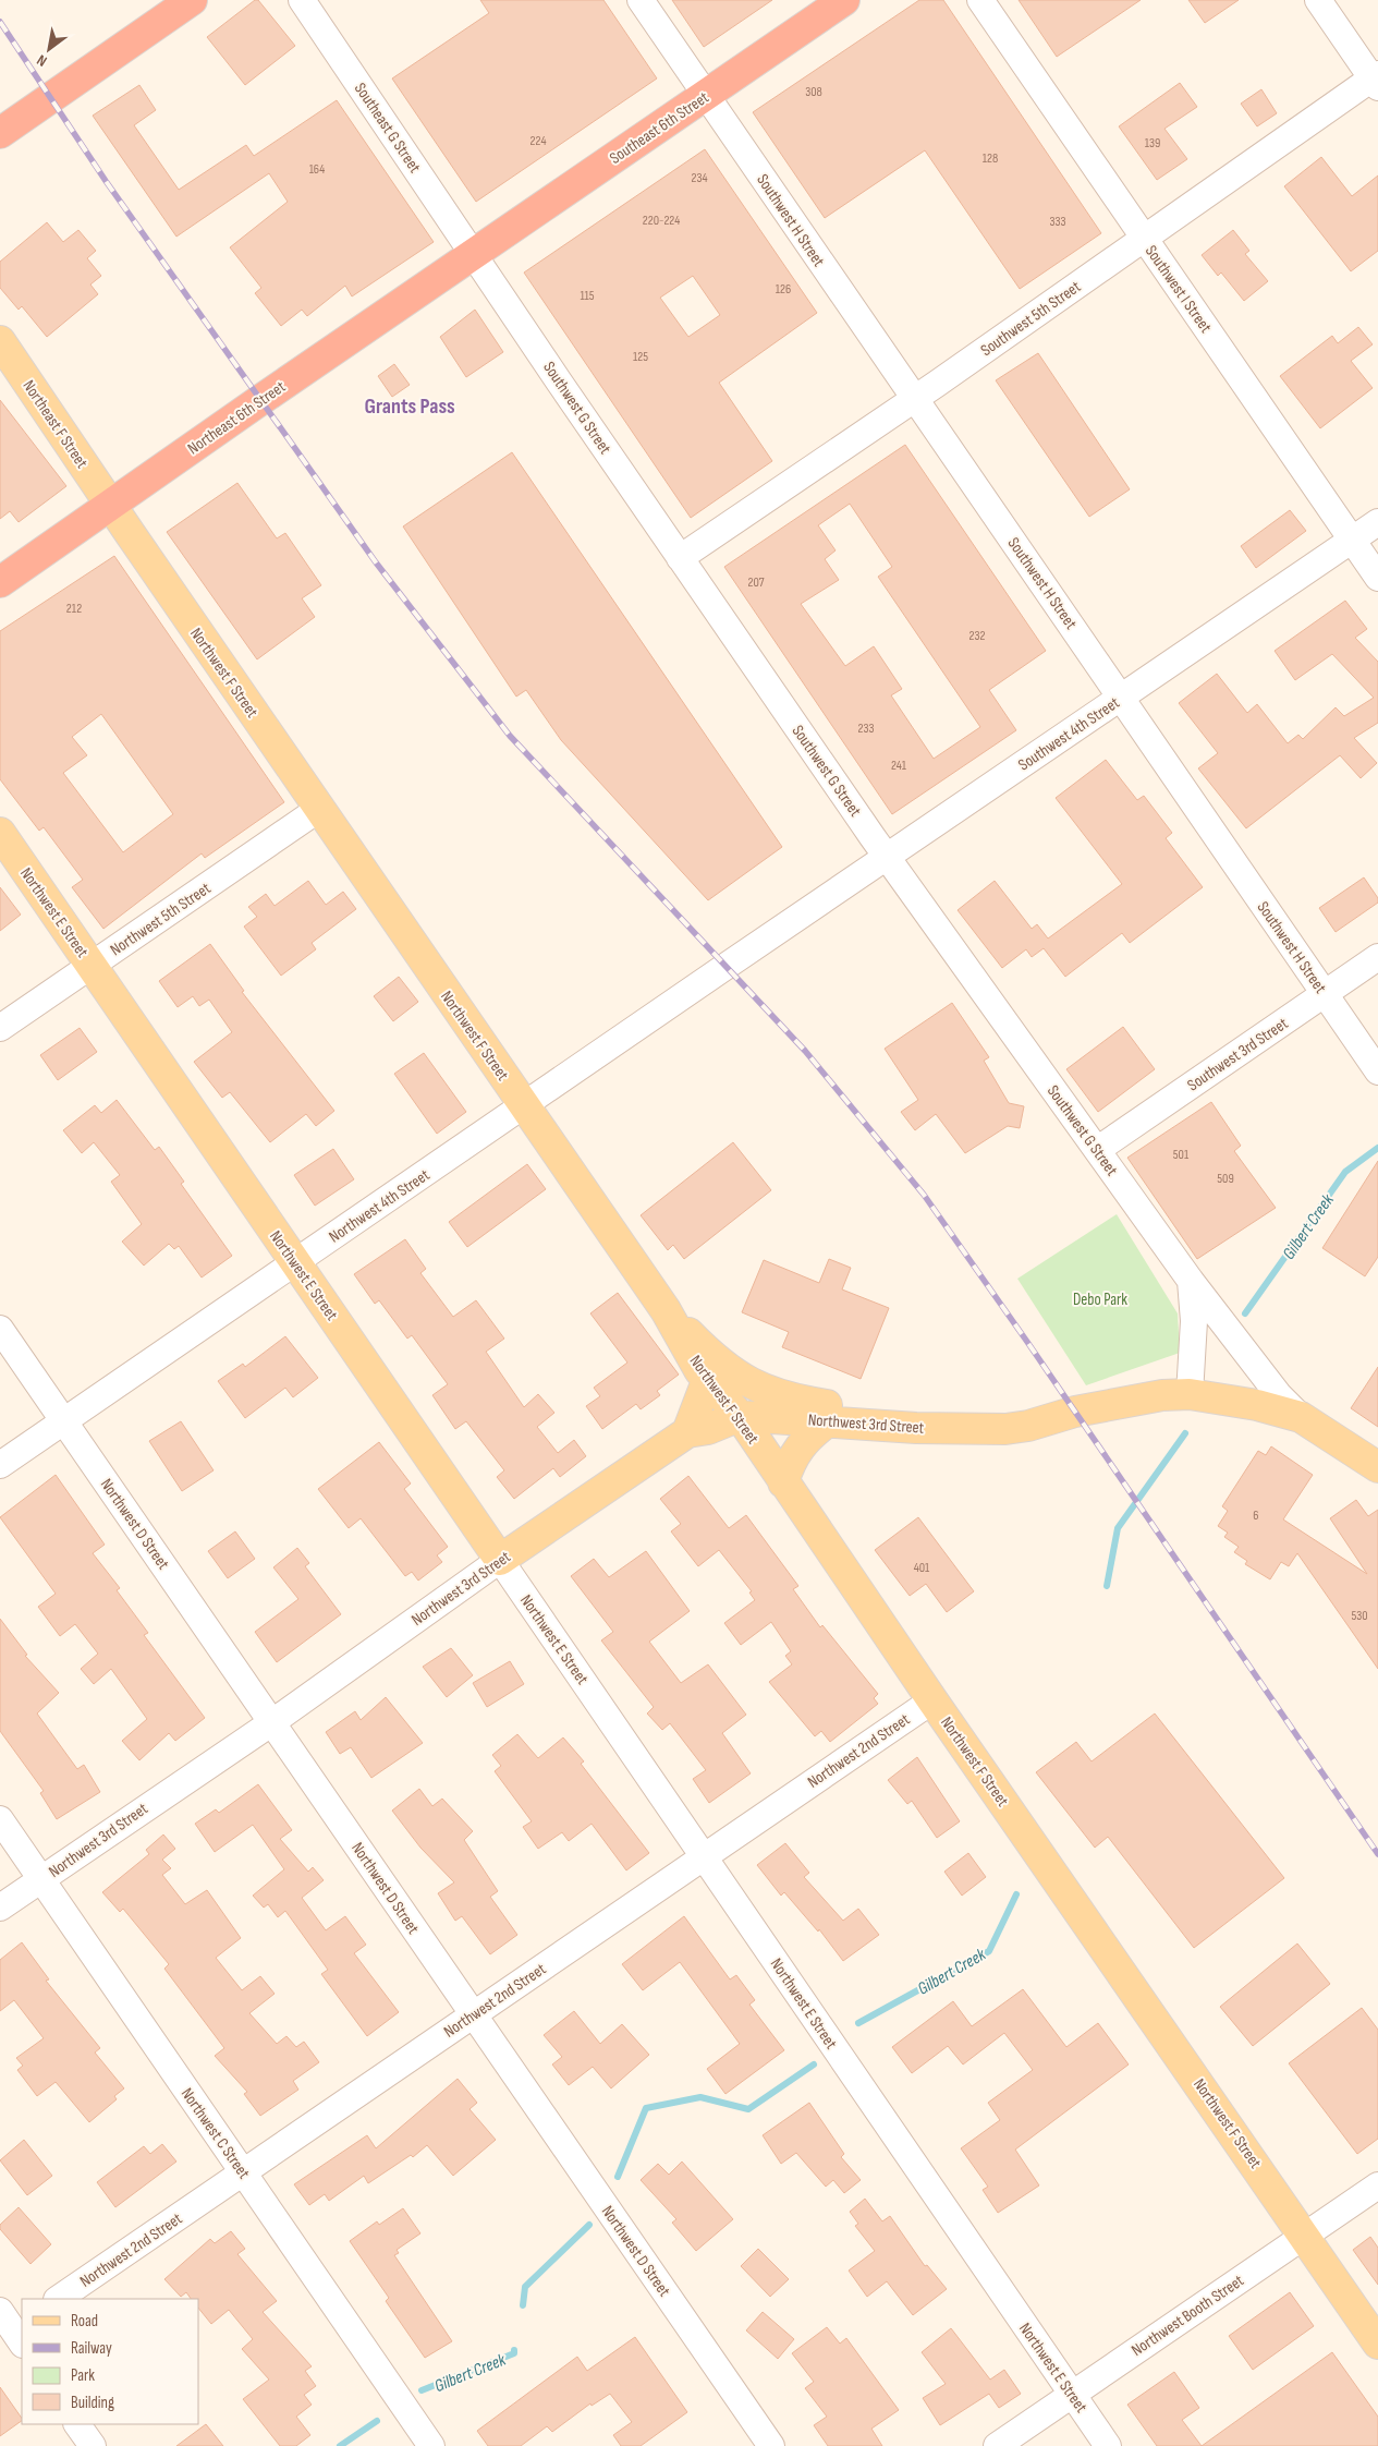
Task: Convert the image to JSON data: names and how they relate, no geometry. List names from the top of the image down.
{
  "streets": {
    "highway": ["Southeast 6th Street", "Northeast 6th Street"],
    "main road": [
      "Southwest G Street",
      "Northeast F Street",
      "Northwest F Street",
      "Northwest E Street",
      "Northwest 3rd Street"
    ],
    "street": [
      "Southeast G Street",
      "Southwest H Street",
      "Southwest I Street",
      "Southwest 5th Street",
      "Southwest 4th Street",
      "Northwest 5th Street",
      "Southwest 3rd Street",
      "Northwest 4th Street",
      "Northwest D Street",
      "Northwest 2nd Street",
      "Northwest C Street",
      "Northwest Booth Street"
    ]
  },
  "crossings": [
    ["Southeast G Street", "Southeast 6th Street"],
    ["Southeast G Street", "Southwest G Street"],
    ["Southeast G Street", "Northeast 6th Street"],
    ["Southeast 6th Street", "Southwest H Street"],
    ["Southeast 6th Street", "Southwest G Street"],
    ["Southeast 6th Street", "Northeast 6th Street"],
    ["Southwest H Street", "Southwest 5th Street"],
    ["Southwest H Street", "Southwest 4th Street"],
    ["Southwest H Street", "Southwest 3rd Street"],
    ["Southwest I Street", "Southwest 5th Street"],
    ["Southwest I Street", "Southwest 4th Street"],
    ["Southwest 5th Street", "Southwest G Street"],
    ["Southwest G Street", "Northeast 6th Street"],
    ["Southwest G Street", "Southwest 4th Street"],
    ["Southwest G Street", "Southwest 3rd Street"],
    ["Southwest G Street", "Northwest 3rd Street"],
    ["Northeast 6th Street", "Northeast F Street"],
    ["Northeast 6th Street", "Northwest F Street"],
    ["Northeast F Street", "Northwest F Street"],
    ["Northwest F Street", "Northwest 5th Street"],
    ["Northwest F Street", "Northwest 4th Street"],
    ["Northwest F Street", "Northwest 3rd Street"],
    ["Northwest F Street", "Northwest 2nd Street"],
    ["Northwest F Street", "Northwest Booth Street"],
    ["Southwest 4th Street", "Northwest 4th Street"],
    ["Northwest E Street", "Northwest 5th Street"],
    ["Northwest E Street", "Northwest 4th Street"],
    ["Northwest E Street", "Northwest 3rd Street"],
    ["Northwest E Street", "Northwest 2nd Street"],
    ["Northwest E Street", "Northwest Booth Street"],
    ["Northwest 4th Street", "Northwest D Street"],
    ["Northwest 3rd Street", "Northwest D Street"],
    ["Northwest 3rd Street", "Northwest C Street"],
    ["Northwest D Street", "Northwest 2nd Street"],
    ["Northwest 2nd Street", "Northwest C Street"]
  ],
  "districts": ["Grants Pass"],
  "water": ["Gilbert Creek"],
  "parks": ["Debo Park"],
  "house_numbers": [
    "308",
    "224",
    "139",
    "128",
    "164",
    "234",
    "220-224",
    "333",
    "126",
    "115",
    "125",
    "207",
    "212",
    "232",
    "233",
    "241",
    "501",
    "509",
    "6",
    "401",
    "530"
  ],
  "legend": [
    "Road",
    "Railway",
    "Park",
    "Building"
  ],
  "north": "bottom left"
}
